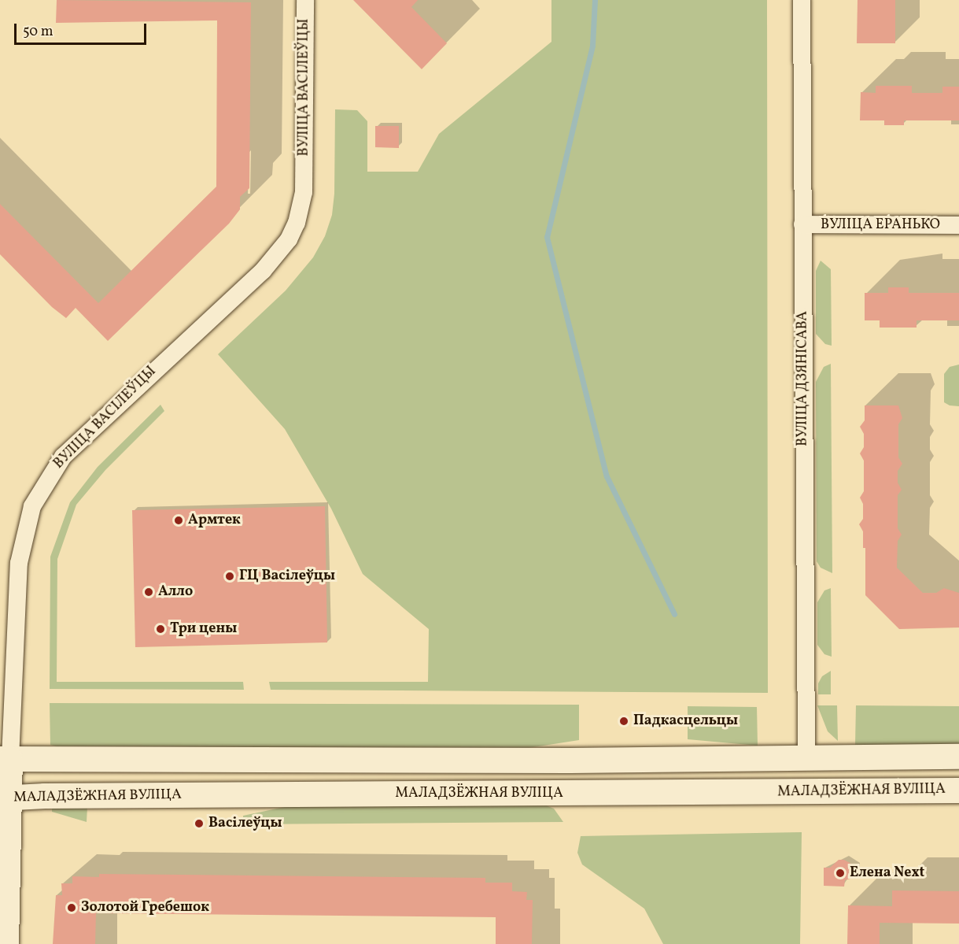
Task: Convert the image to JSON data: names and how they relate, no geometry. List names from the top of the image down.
{
  "streets": {
    "main road": ["ВУЛІЦА ВАСІЛЕЎЦЫ", "МАЛАДЗЁЖНАЯ ВУЛІЦА"],
    "street": ["ВУЛІЦА ЕРАНЬКО", "ВУЛІЦА ДЗЯНІСАВА"]
  },
  "crossings": [
    ["ВУЛІЦА ВАСІЛЕЎЦЫ", "МАЛАДЗЁЖНАЯ ВУЛІЦА"],
    ["ВУЛІЦА ЕРАНЬКО", "ВУЛІЦА ДЗЯНІСАВА"]
  ],
  "places": [
    "Армтек",
    "ГЦ Васілеўцы",
    "Алло",
    "Три цены",
    "Падкасцельцы",
    "Васілеўцы",
    "Елена Next",
    "Золотой Гребешок"
  ],
  "scale_bar": "50 m"
}
